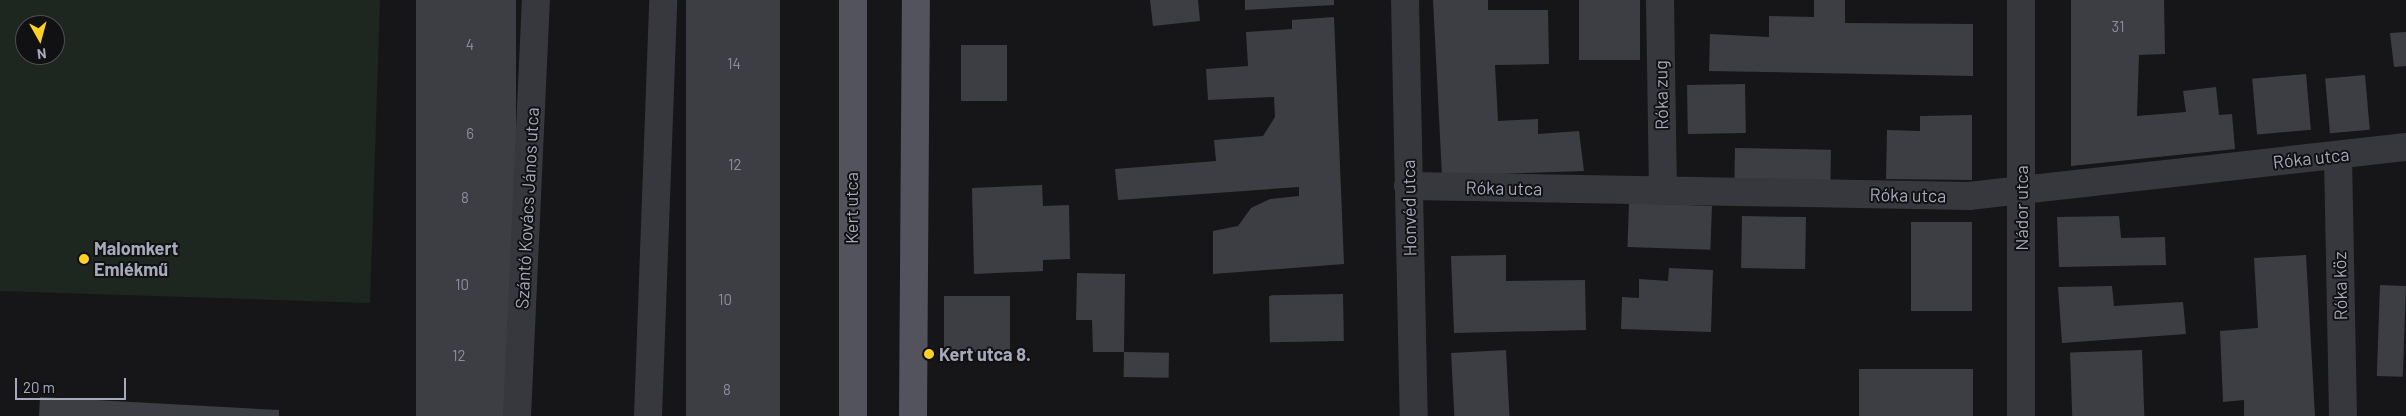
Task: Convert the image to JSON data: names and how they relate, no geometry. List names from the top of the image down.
{
  "streets": {
    "main road": ["Kert utca"],
    "street": [
      "Róka zug",
      "Róka utca",
      "Szántó Kovács János utca",
      "Honvéd utca",
      "Nádor utca",
      "Róka köz"
    ]
  },
  "crossings": [
    ["Róka zug", "Róka utca"],
    ["Róka utca", "Honvéd utca"],
    ["Róka utca", "Nádor utca"],
    ["Róka utca", "Róka köz"]
  ],
  "places": ["Malomkert Emlékmű", "Kert utca 8."],
  "house_numbers": [
    "31",
    "4",
    "14",
    "6",
    "12",
    "8",
    "10",
    "10",
    "12",
    "8"
  ],
  "scale_bar": "20 m",
  "north": "bottom"
}
